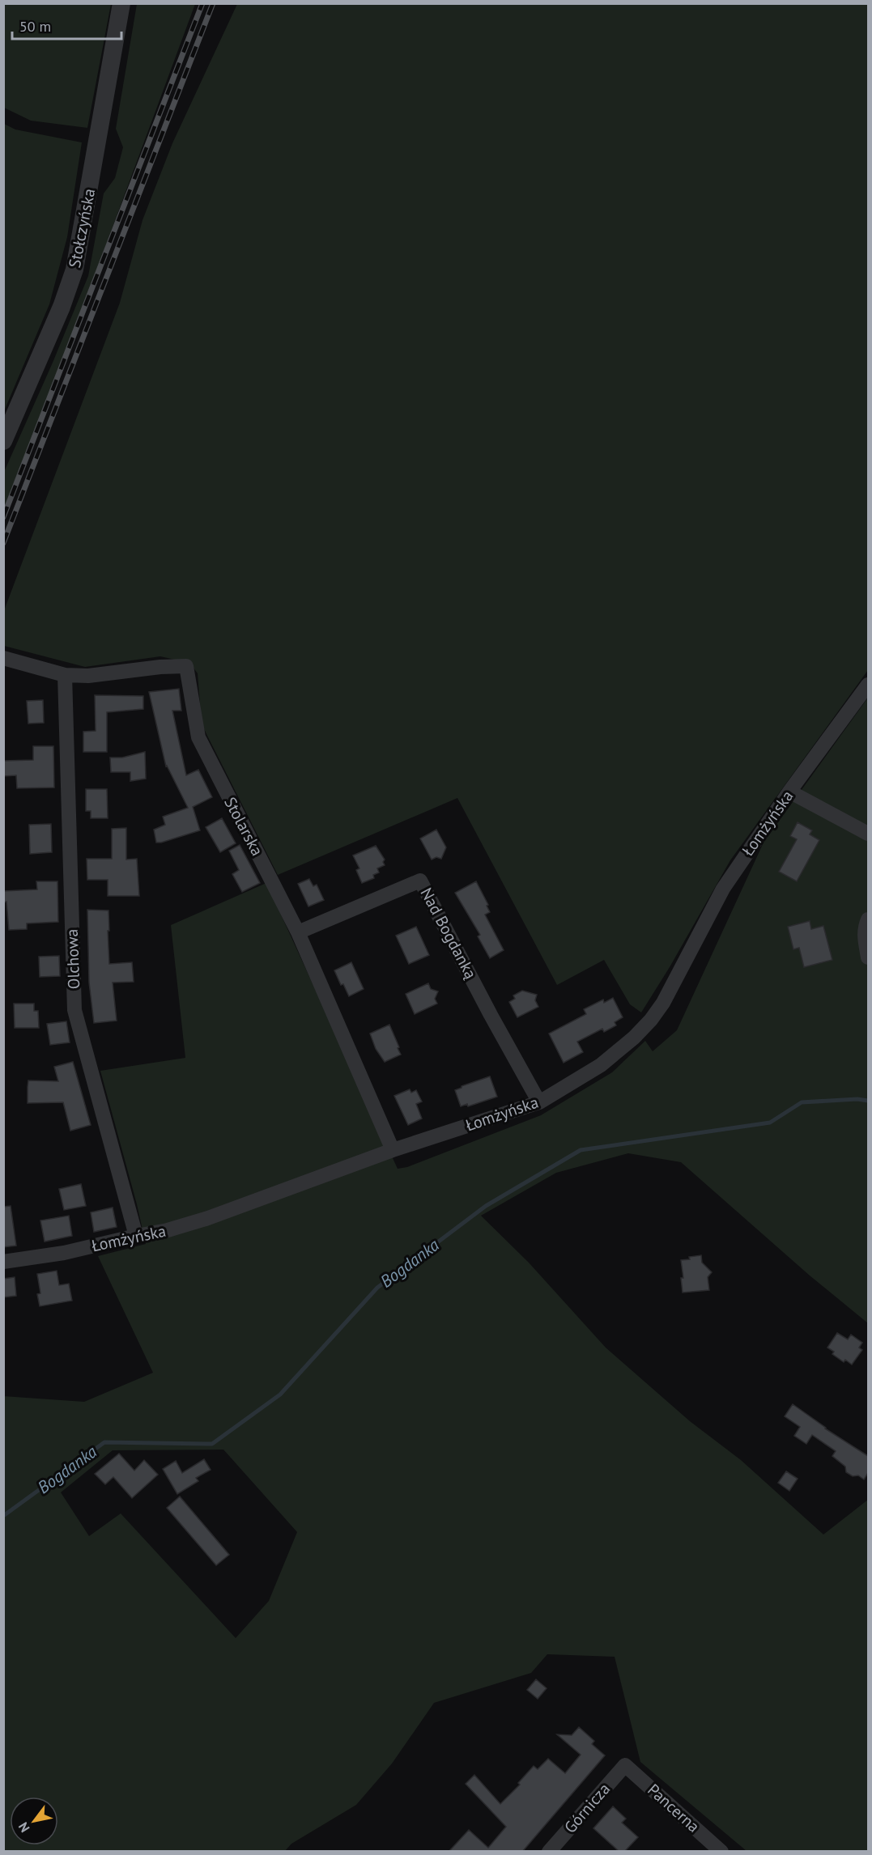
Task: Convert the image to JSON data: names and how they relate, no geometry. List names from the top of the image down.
{
  "streets": {
    "street": [
      "Stołczyńska",
      "Łomżyńska",
      "Stolarska",
      "Nad Bogdanką",
      "Olchowa",
      "Górnicza",
      "Pancerna"
    ]
  },
  "crossings": [
    ["Łomżyńska", "Stolarska"],
    ["Łomżyńska", "Nad Bogdanką"],
    ["Łomżyńska", "Olchowa"],
    ["Stolarska", "Nad Bogdanką"],
    ["Stolarska", "Olchowa"],
    ["Górnicza", "Pancerna"]
  ],
  "water": ["Bogdanka"],
  "scale_bar": "50 m",
  "north": "bottom left"
}
